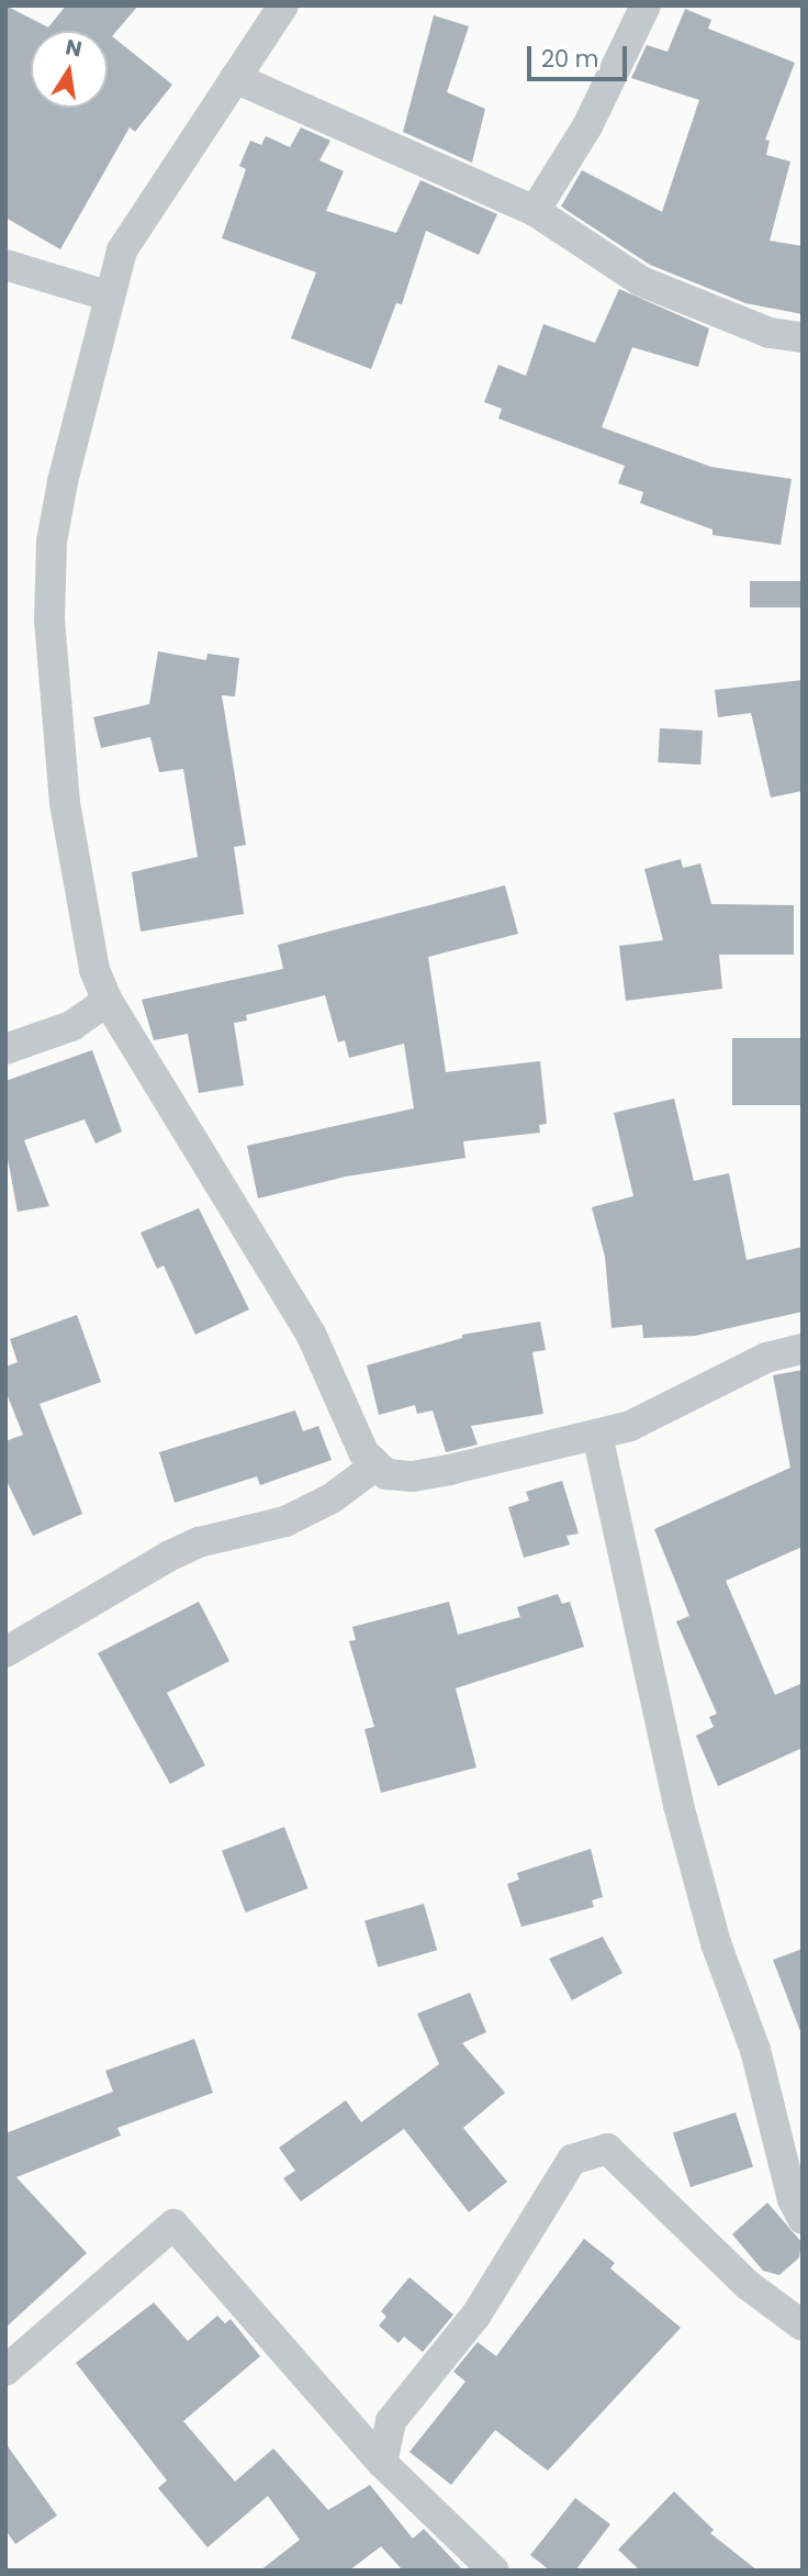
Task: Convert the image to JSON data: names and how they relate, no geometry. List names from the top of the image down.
{
  "scale_bar": "20 m",
  "north": "top"
}
